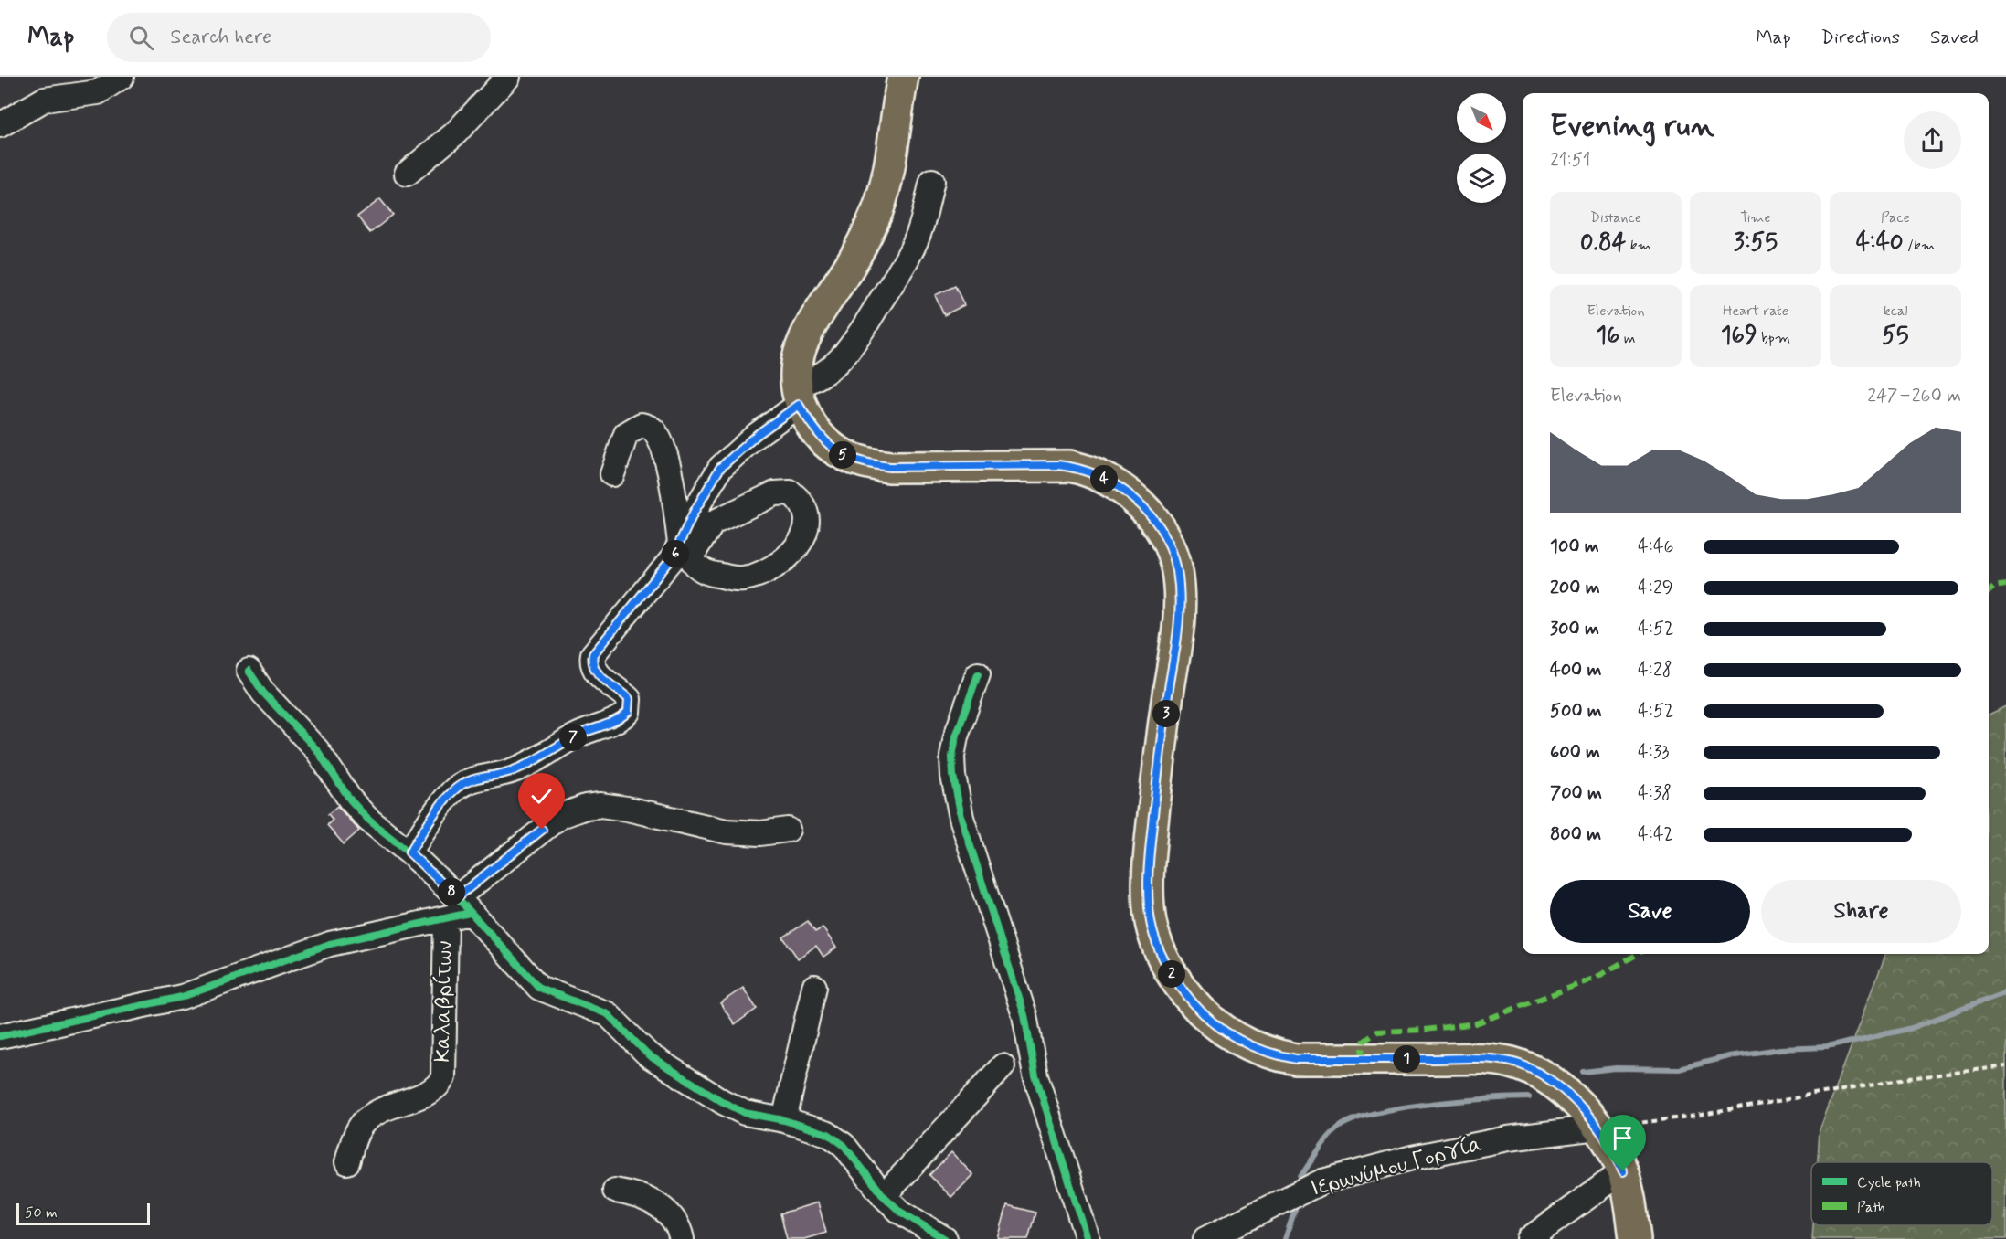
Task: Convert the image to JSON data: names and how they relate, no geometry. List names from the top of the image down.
{
  "streets": {
    "street": ["Καλαβρίτων", "Ιερωνύμου Γοργία"]
  },
  "legend": ["Cycle path", "Path"],
  "scale_bar": "50 m",
  "north": "bottom right",
  "page": {
    "header": "Map",
    "search": "Search here",
    "nav": ["Map", "Directions", "Saved"],
    "heading": ["Evening run", "21:51"],
    "stats": [
      ["Distance", "0.84 km"],
      ["Time", "3:55"],
      ["Pace", "4:40 /km"],
      ["Elevation", "16 m"],
      ["Heart rate", "169 bpm"],
      ["kcal", "55"]
    ],
    "chart": ["Elevation", "247–260 m"],
    "pins": [
      "5",
      "4",
      "6",
      "3",
      "7",
      "8",
      "2",
      "1"
    ],
    "list": [
      {
        "name": "100 m",
        "note": "4:46"
      },
      {
        "name": "200 m",
        "note": "4:29"
      },
      {
        "name": "300 m",
        "note": "4:52"
      },
      {
        "name": "400 m",
        "note": "4:28"
      },
      {
        "name": "500 m",
        "note": "4:52"
      },
      {
        "name": "600 m",
        "note": "4:33"
      },
      {
        "name": "700 m",
        "note": "4:38"
      },
      {
        "name": "800 m",
        "note": "4:42"
      }
    ],
    "buttons": ["Save", "Share"],
    "scale": "50 m"
  }
}
